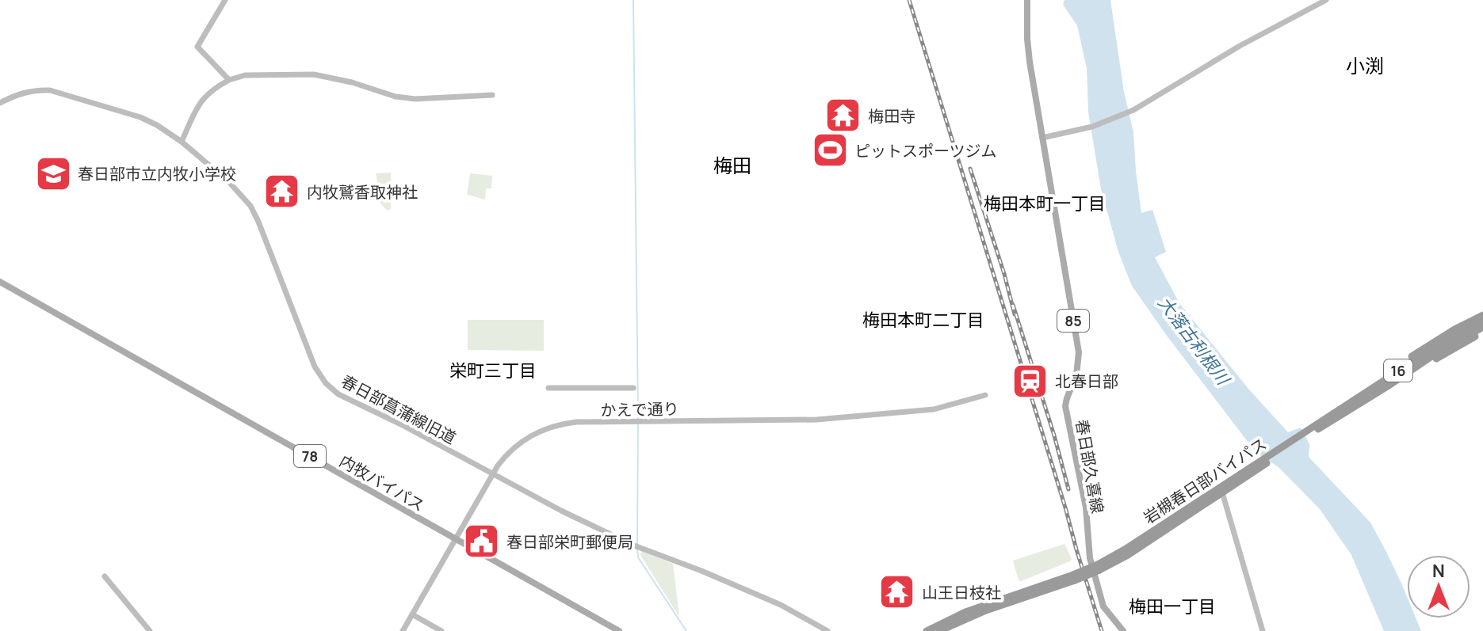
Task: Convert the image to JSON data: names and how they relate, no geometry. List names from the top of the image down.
{
  "streets": {
    "highway": ["16", "岩槻春日部バイパス"],
    "main road": [
      "85",
      "78",
      "春日部久喜線",
      "内牧バイパス"
    ],
    "street": ["春日部菖蒲線旧道", "かえで通り"]
  },
  "crossings": [
    ["16", "岩槻春日部バイパス"],
    ["春日部菖蒲線旧道", "かえで通り"],
    ["かえで通り", "内牧バイパス"]
  ],
  "districts": [
    "小渕",
    "梅田",
    "梅田本町一丁目",
    "梅田本町二丁目",
    "栄町三丁目",
    "梅田一丁目"
  ],
  "water": ["大落古利根川"],
  "places": {
    "temple": ["梅田寺", "内牧鷲香取神社", "山王日枝社"],
    "sports": ["ピットスポーツジム"],
    "school or university": ["春日部市立内牧小学校"],
    "station": ["北春日部"],
    "public building": ["春日部栄町郵便局"]
  },
  "north": "top"
}
